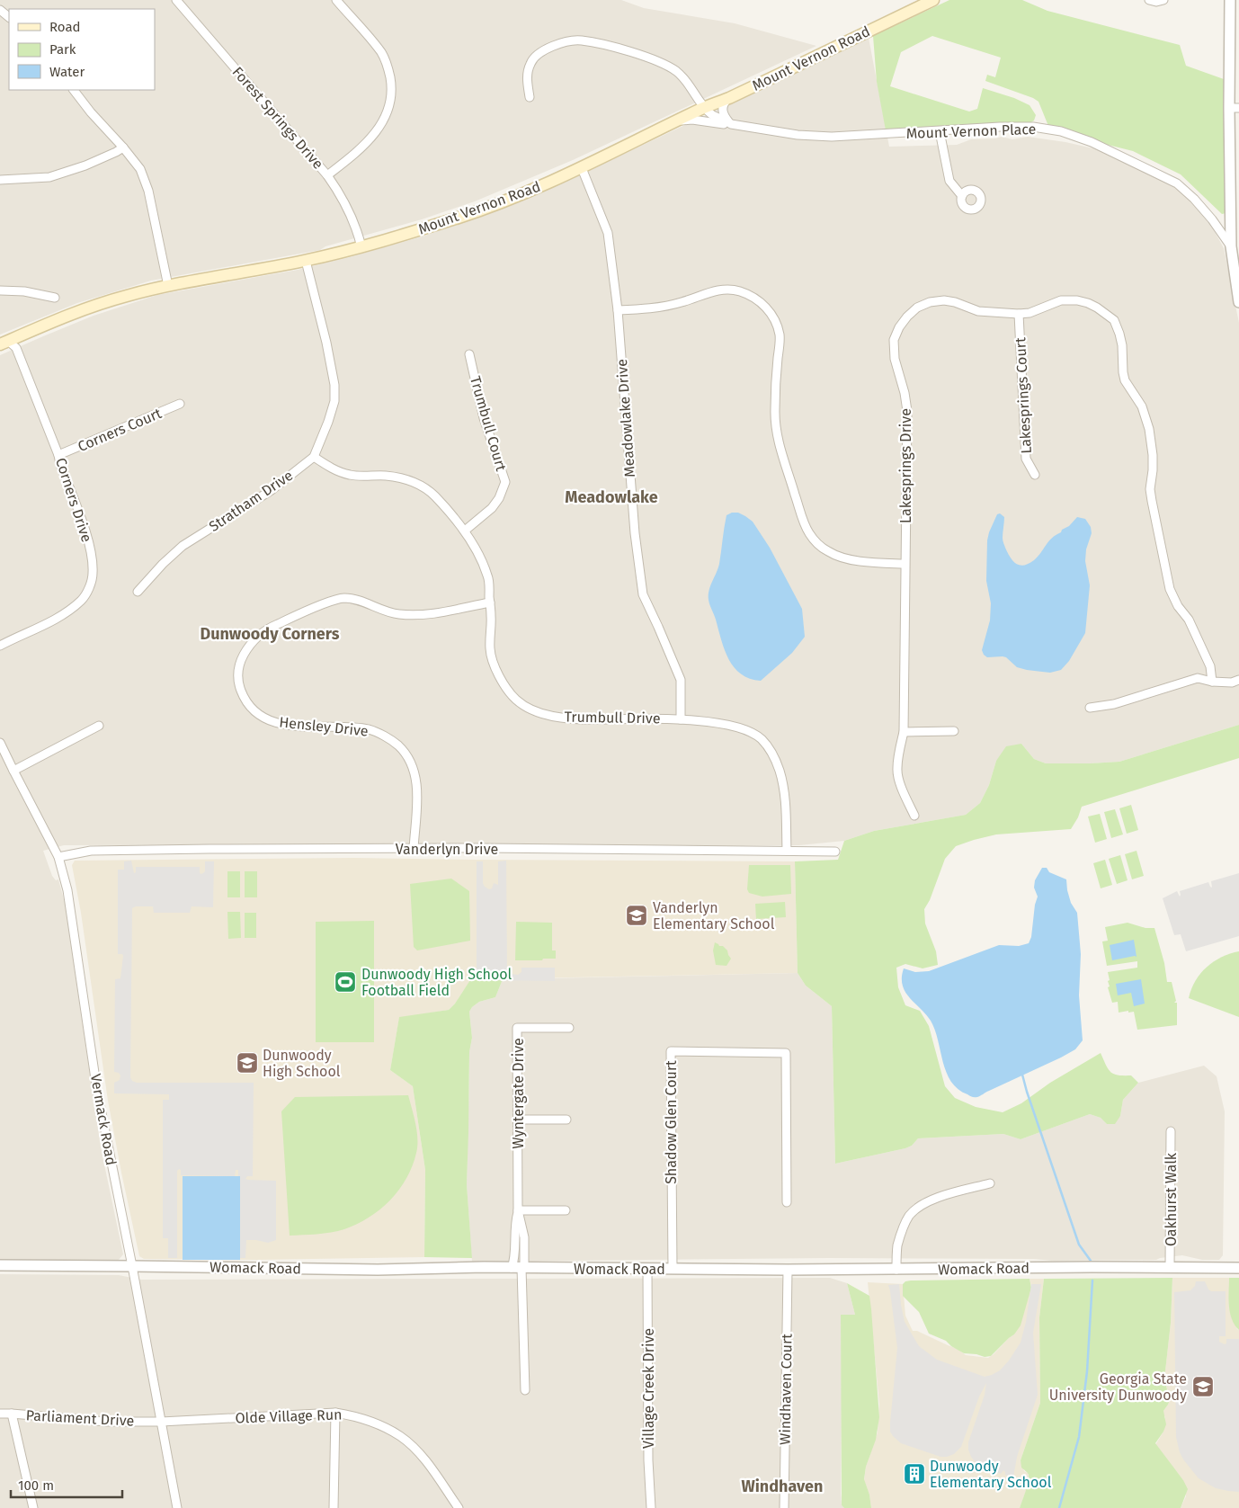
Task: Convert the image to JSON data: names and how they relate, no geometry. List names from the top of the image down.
{
  "streets": {
    "main road": ["Mount Vernon Road"],
    "street": [
      "Forest Springs Drive",
      "Mount Vernon Place",
      "Lakesprings Court",
      "Meadowlake Drive",
      "Trumbull Court",
      "Corners Court",
      "Lakesprings Drive",
      "Corners Drive",
      "Stratham Drive",
      "Trumbull Drive",
      "Hensley Drive",
      "Vanderlyn Drive",
      "Wyntergate Drive",
      "Vermack Road",
      "Shadow Glen Court",
      "Oakhurst Walk",
      "Womack Road",
      "Village Creek Drive",
      "Windhaven Court",
      "Olde Village Run",
      "Parliament Drive"
    ]
  },
  "crossings": [
    ["Mount Vernon Road", "Forest Springs Drive"],
    ["Mount Vernon Road", "Mount Vernon Place"],
    ["Mount Vernon Road", "Meadowlake Drive"],
    ["Mount Vernon Road", "Corners Drive"],
    ["Mount Vernon Road", "Stratham Drive"],
    ["Lakesprings Court", "Lakesprings Drive"],
    ["Meadowlake Drive", "Trumbull Drive"],
    ["Trumbull Court", "Trumbull Drive"],
    ["Corners Court", "Corners Drive"],
    ["Stratham Drive", "Trumbull Drive"],
    ["Trumbull Drive", "Hensley Drive"],
    ["Trumbull Drive", "Vanderlyn Drive"],
    ["Hensley Drive", "Vanderlyn Drive"],
    ["Vanderlyn Drive", "Vermack Road"],
    ["Wyntergate Drive", "Womack Road"],
    ["Vermack Road", "Womack Road"],
    ["Vermack Road", "Olde Village Run"],
    ["Vermack Road", "Parliament Drive"],
    ["Shadow Glen Court", "Womack Road"],
    ["Oakhurst Walk", "Womack Road"],
    ["Womack Road", "Village Creek Drive"],
    ["Womack Road", "Windhaven Court"],
    ["Olde Village Run", "Parliament Drive"]
  ],
  "districts": ["Meadowlake", "Dunwoody Corners", "Windhaven"],
  "places": {
    "school or university": ["Vanderlyn Elementary School", "Dunwoody High School", "Georgia State University Dunwoody"],
    "sports": ["Dunwoody High School Football Field"],
    "building": ["Dunwoody Elementary School"]
  },
  "legend": ["Road", "Park", "Water"],
  "scale_bar": "100 m"
}
